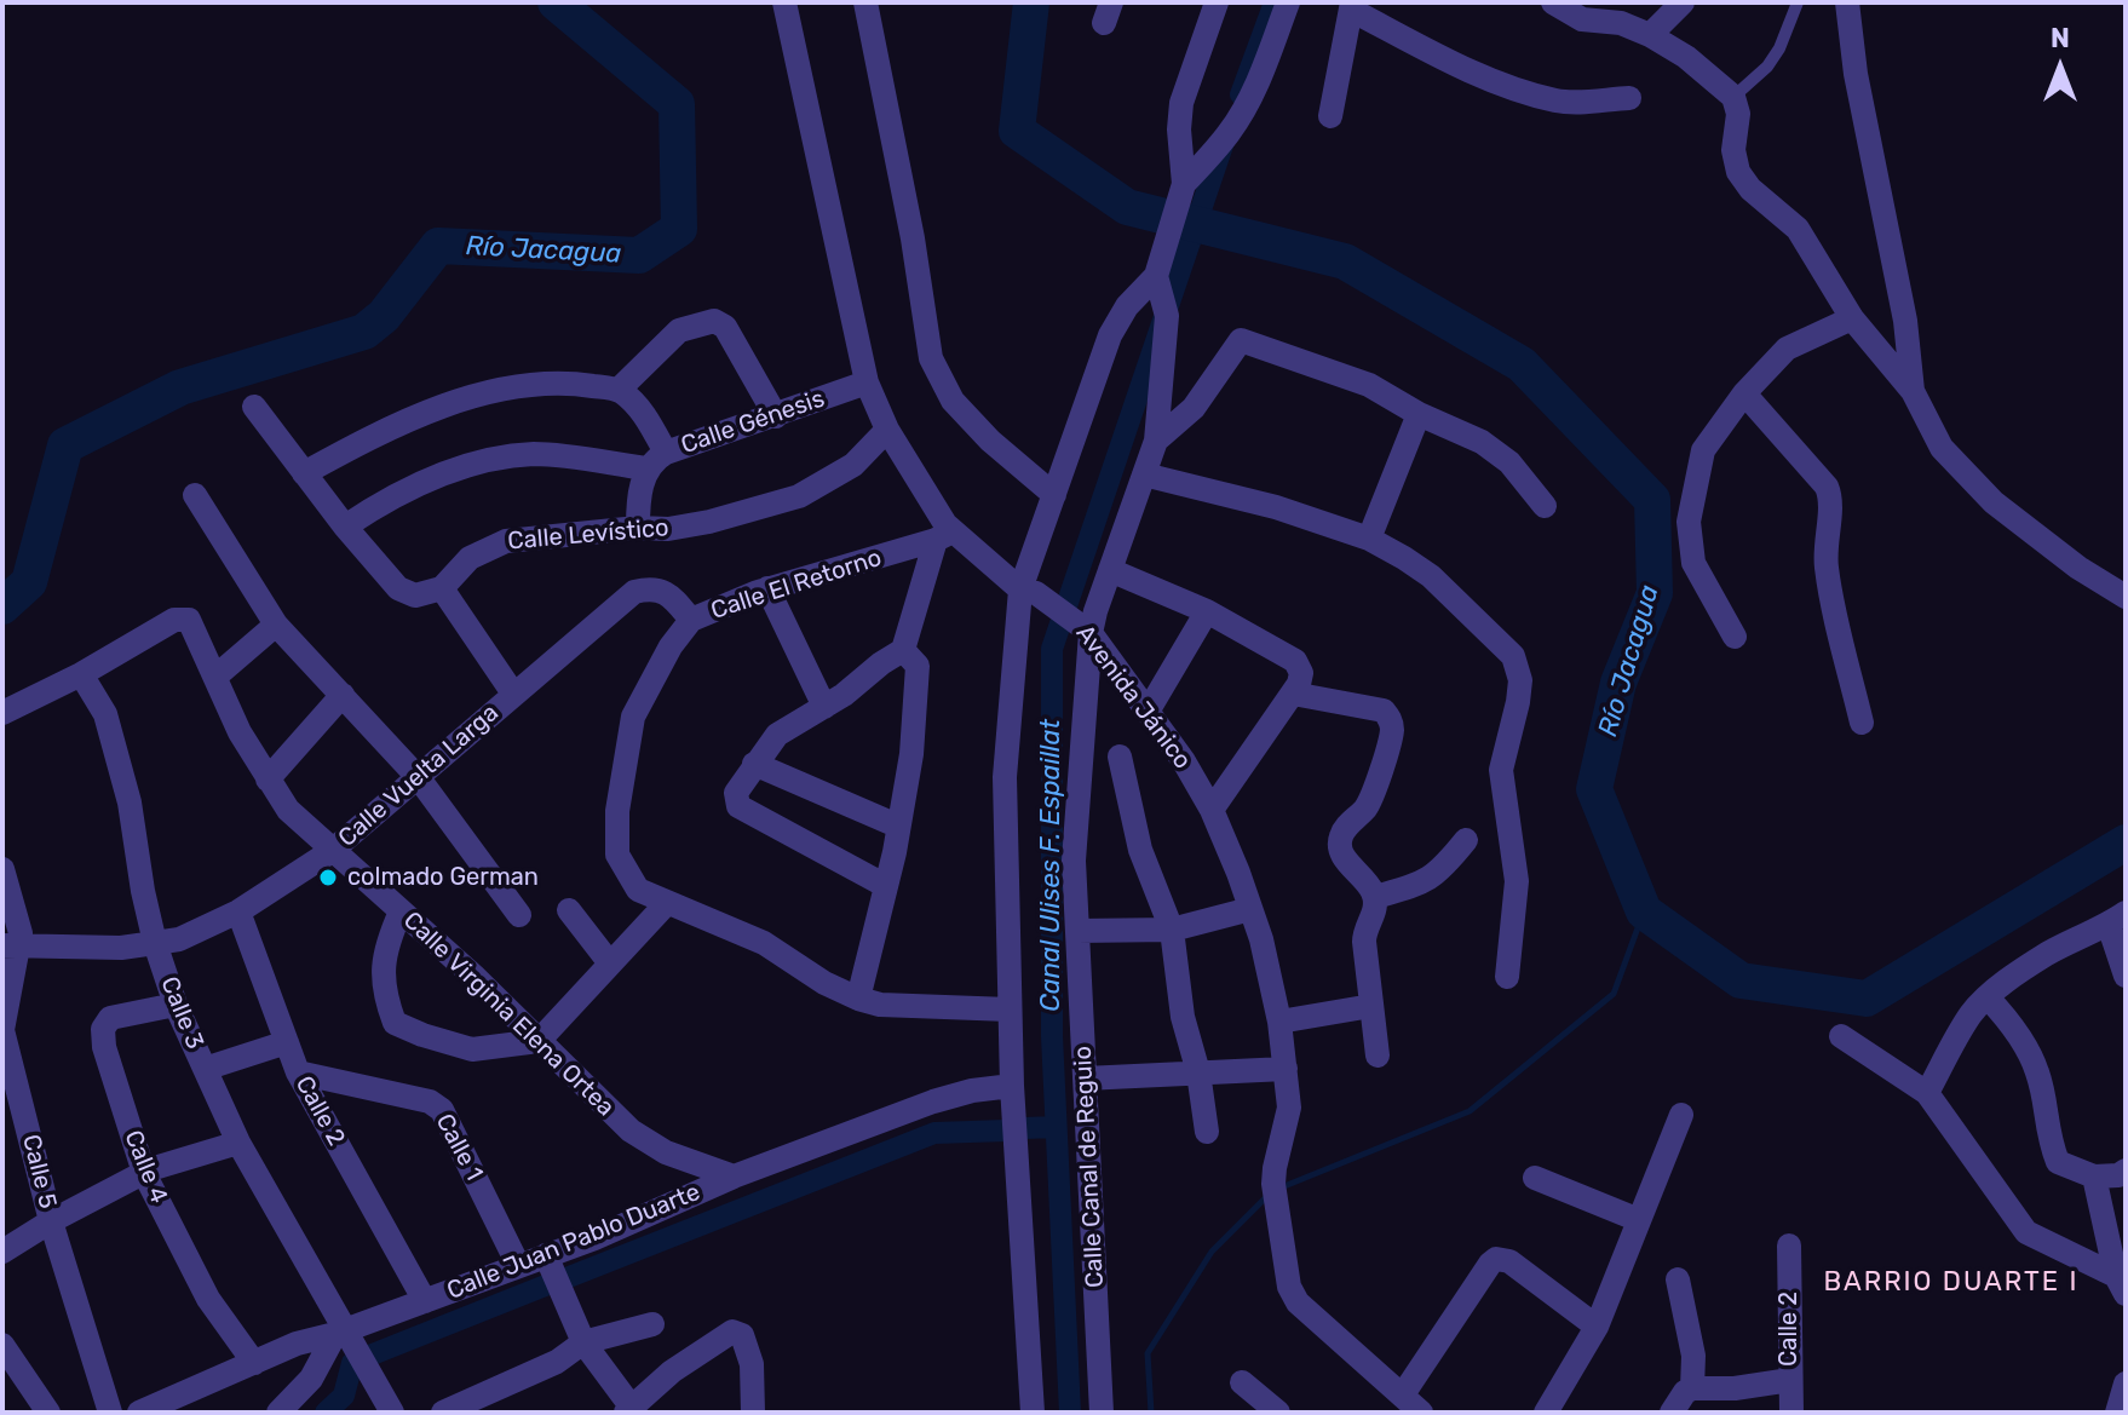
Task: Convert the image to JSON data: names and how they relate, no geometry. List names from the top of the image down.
{
  "streets": {
    "street": [
      "Calle Génesis",
      "Calle Levístico",
      "Calle El Retorno",
      "Avenida Jánico",
      "Calle Vuelta Larga",
      "Calle 3",
      "Calle Virginia Elena Ortea",
      "Calle 2",
      "Calle 1",
      "Calle 4",
      "Calle Canal de Reguio",
      "Calle 5",
      "Calle Juan Pablo Duarte"
    ]
  },
  "crossings": [
    ["Calle Génesis", "Avenida Jánico"],
    ["Calle Levístico", "Avenida Jánico"],
    ["Calle El Retorno", "Avenida Jánico"],
    ["Calle El Retorno", "Calle Vuelta Larga"],
    ["Avenida Jánico", "Calle Canal de Reguio"],
    ["Calle Vuelta Larga", "Calle 3"],
    ["Calle Vuelta Larga", "Calle Virginia Elena Ortea"],
    ["Calle Vuelta Larga", "Calle 2"],
    ["Calle Vuelta Larga", "Calle 5"],
    ["Calle 3", "Calle Virginia Elena Ortea"],
    ["Calle 3", "Calle 4"],
    ["Calle 3", "Calle Juan Pablo Duarte"],
    ["Calle Virginia Elena Ortea", "Calle Juan Pablo Duarte"],
    ["Calle 2", "Calle 1"],
    ["Calle 2", "Calle Juan Pablo Duarte"],
    ["Calle 1", "Calle Juan Pablo Duarte"],
    ["Calle 4", "Calle Juan Pablo Duarte"]
  ],
  "districts": ["BARRIO DUARTE I"],
  "water": ["Río Jacagua", "Canal Ulises F. Espaillat"],
  "places": ["colmado German"],
  "north": "top"
}
